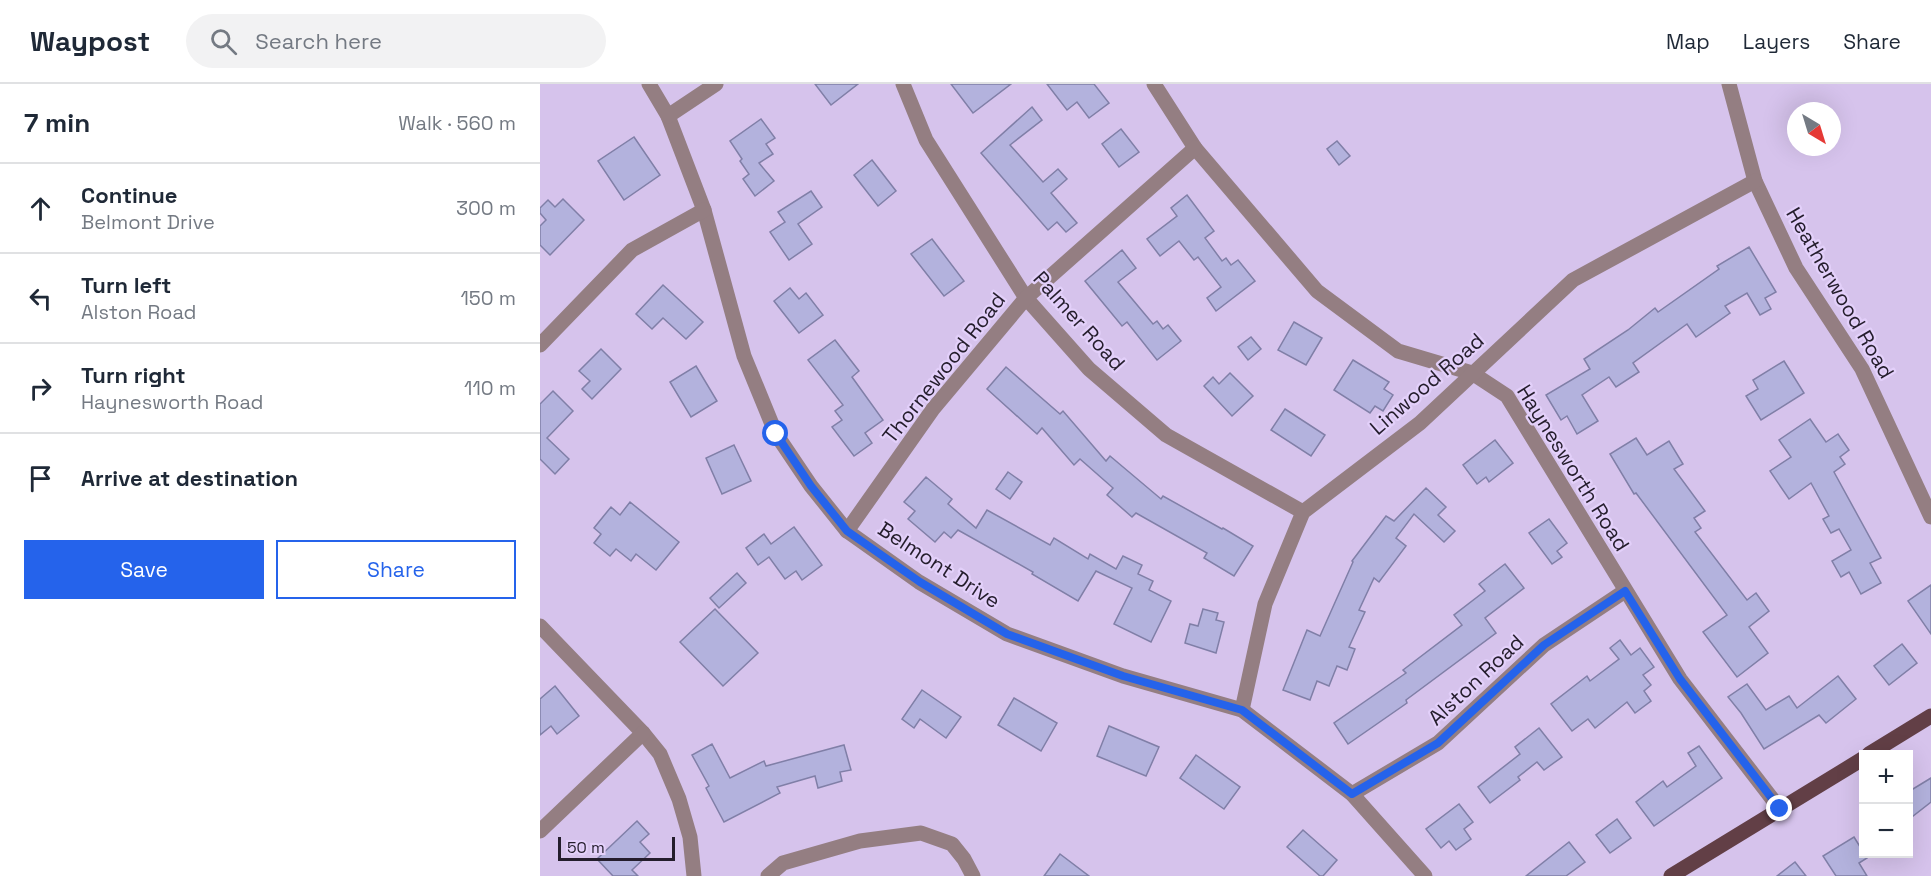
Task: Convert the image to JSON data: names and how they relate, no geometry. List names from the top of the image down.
{
  "streets": {
    "street": [
      "Heatherwood Road",
      "Palmer Road",
      "Thornewood Road",
      "Linwood Road",
      "Haynesworth Road",
      "Belmont Drive",
      "Alston Road"
    ]
  },
  "crossings": [
    ["Heatherwood Road", "Linwood Road"],
    ["Palmer Road", "Thornewood Road"],
    ["Palmer Road", "Linwood Road"],
    ["Thornewood Road", "Haynesworth Road"],
    ["Thornewood Road", "Belmont Drive"],
    ["Linwood Road", "Haynesworth Road"],
    ["Haynesworth Road", "Alston Road"],
    ["Belmont Drive", "Alston Road"]
  ],
  "scale_bar": "50 m",
  "north": "bottom right",
  "page": {
    "header": "Waypost",
    "search": "Search here",
    "nav": ["Map", "Layers", "Share"],
    "heading": ["7 min", "Walk · 560 m"],
    "list": [
      ["Continue", "Belmont Drive", "300 m"],
      ["Turn left", "Alston Road", "150 m"],
      ["Turn right", "Haynesworth Road", "110 m"],
      "Arrive at destination"
    ],
    "buttons": ["Save", "Share"],
    "map_buttons": ["+", "−"],
    "scale": "50 m"
  }
}
